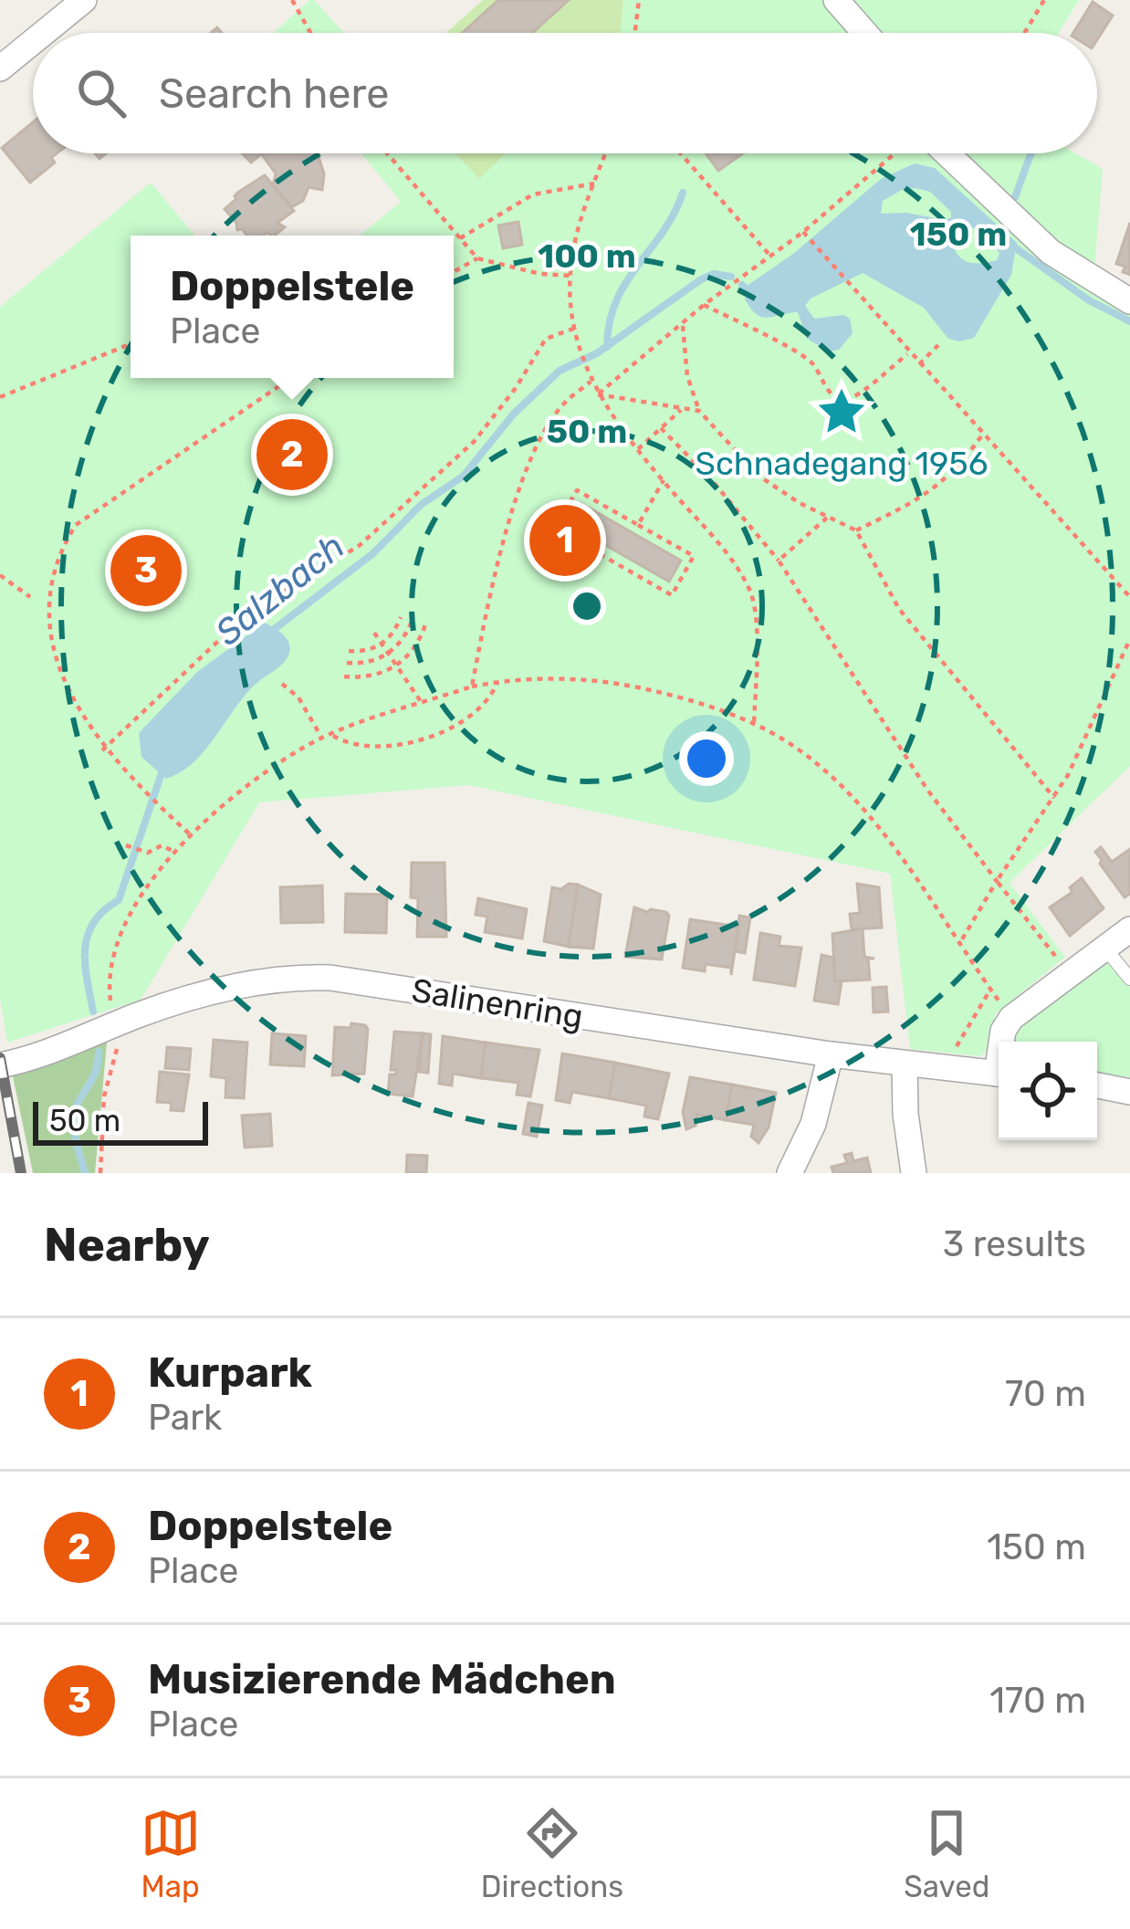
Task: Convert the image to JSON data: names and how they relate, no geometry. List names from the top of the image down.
{
  "streets": {
    "street": ["Salinenring"]
  },
  "water": ["Salzbach"],
  "places": {
    "place": ["Schnadegang 1956"]
  },
  "scale_bar": "50 m",
  "page": {
    "search": "Search here",
    "popup": ["Doppelstele", "Place"],
    "pins": ["2", "1", "3"],
    "scale": "50 m",
    "heading": ["Nearby", "3 results"],
    "list": [
      {
        "mark": "1",
        "name": "Kurpark",
        "note": "Park",
        "value": "70 m"
      },
      {
        "mark": "2",
        "name": "Doppelstele",
        "note": "Place",
        "value": "150 m"
      },
      {
        "mark": "3",
        "name": "Musizierende Mädchen",
        "note": "Place",
        "value": "170 m"
      }
    ],
    "nav": ["Map", "Directions", "Saved"]
  },
  "rings": ["150 m", "100 m", "50 m"]
}
